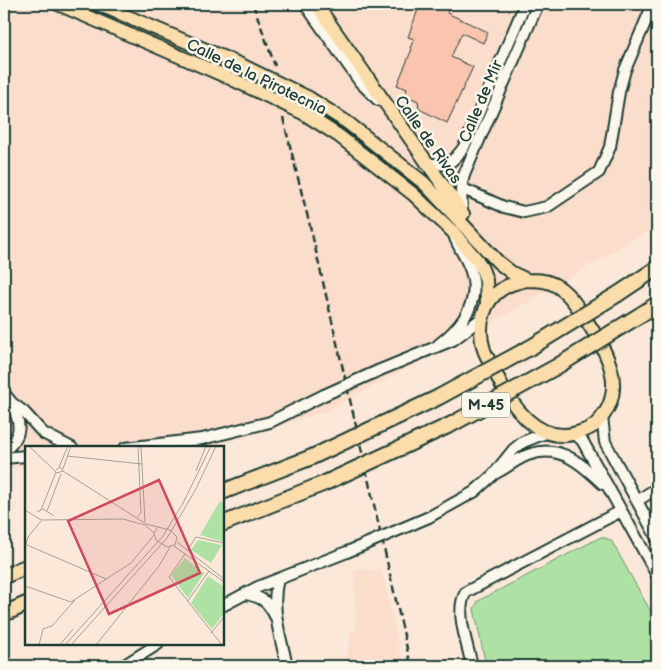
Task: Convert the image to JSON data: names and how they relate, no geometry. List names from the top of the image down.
{
  "streets": {
    "highway": ["M-45"],
    "main road": ["Calle de la Pirotecnia", "Calle de Rivas"],
    "street": ["Calle de Mir"]
  },
  "crossings": [
    ["Calle de la Pirotecnia", "Calle de Rivas"],
    ["Calle de Mir", "Calle de Rivas"]
  ]
}
